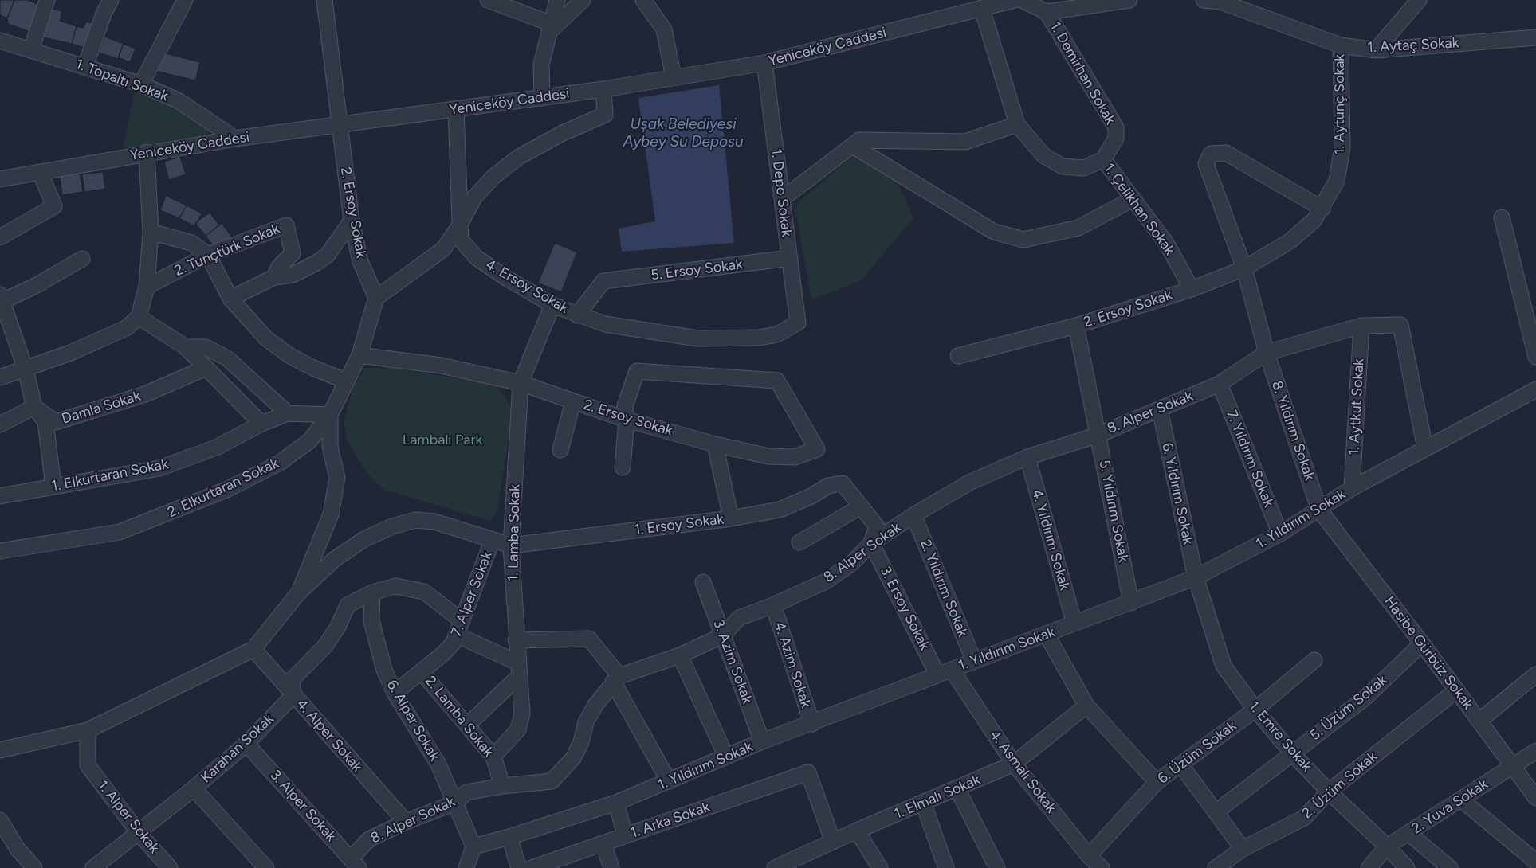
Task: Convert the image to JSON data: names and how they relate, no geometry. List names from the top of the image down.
{
  "streets": {
    "street": [
      "1. Aytaç Sokak",
      "Yeniceköy Caddesi",
      "1. Demirhan Sokak",
      "1. Topaltı Sokak",
      "1. Aytunç Sokak",
      "1. Depo Sokak",
      "1. Çelikhan Sokak",
      "2. Ersoy Sokak",
      "2. Tunçtürk Sokak",
      "5. Ersoy Sokak",
      "4. Ersoy Sokak",
      "1. Aytkut Sokak",
      "Damla Sokak",
      "8. Alper Sokak",
      "8. Yıldırım Sokak",
      "7. Yıldırım Sokak",
      "1. Elkurtaran Sokak",
      "2. Elkurtaran Sokak",
      "6. Yıldırım Sokak",
      "5. Yıldırım Sokak",
      "1. Yıldırım Sokak",
      "1. Ersoy Sokak",
      "1. Lamba Sokak",
      "4. Yıldırım Sokak",
      "2. Yıldırım Sokak",
      "7. Alper Sokak",
      "3. Ersoy Sokak",
      "Hasibe Gürbüz Sokak",
      "3. Azim Sokak",
      "4. Azim Sokak",
      "5. Üzüm Sokak",
      "2. Lamba Sokak",
      "6. Alper Sokak",
      "4. Alper Sokak",
      "1. Emre Sokak",
      "Karahan Sokak",
      "6. Üzüm Sokak",
      "4. Asmalı Sokak",
      "2. Üzüm Sokak",
      "1. Elmalı Sokak",
      "3. Alper Sokak",
      "2. Yuva Sokak",
      "1. Alper Sokak",
      "1. Arka Sokak"
    ]
  },
  "crossings": [
    ["1. Aytaç Sokak", "1. Aytunç Sokak"],
    ["Yeniceköy Caddesi", "1. Topaltı Sokak"],
    ["Yeniceköy Caddesi", "1. Depo Sokak"],
    ["Yeniceköy Caddesi", "1. Çelikhan Sokak"],
    ["Yeniceköy Caddesi", "2. Ersoy Sokak"],
    ["Yeniceköy Caddesi", "4. Ersoy Sokak"],
    ["1. Demirhan Sokak", "1. Çelikhan Sokak"],
    ["1. Aytunç Sokak", "2. Ersoy Sokak"],
    ["1. Aytunç Sokak", "8. Yıldırım Sokak"],
    ["1. Depo Sokak", "5. Ersoy Sokak"],
    ["1. Depo Sokak", "4. Ersoy Sokak"],
    ["1. Çelikhan Sokak", "2. Ersoy Sokak"],
    ["2. Ersoy Sokak", "8. Yıldırım Sokak"],
    ["2. Ersoy Sokak", "2. Elkurtaran Sokak"],
    ["2. Ersoy Sokak", "5. Yıldırım Sokak"],
    ["2. Ersoy Sokak", "1. Lamba Sokak"],
    ["5. Ersoy Sokak", "4. Ersoy Sokak"],
    ["4. Ersoy Sokak", "1. Lamba Sokak"],
    ["1. Aytkut Sokak", "8. Alper Sokak"],
    ["1. Aytkut Sokak", "1. Yıldırım Sokak"],
    ["8. Alper Sokak", "8. Yıldırım Sokak"],
    ["8. Alper Sokak", "7. Yıldırım Sokak"],
    ["8. Alper Sokak", "6. Yıldırım Sokak"],
    ["8. Alper Sokak", "5. Yıldırım Sokak"],
    ["8. Alper Sokak", "1. Yıldırım Sokak"],
    ["8. Alper Sokak", "4. Yıldırım Sokak"],
    ["8. Alper Sokak", "2. Yıldırım Sokak"],
    ["8. Alper Sokak", "3. Ersoy Sokak"],
    ["8. Alper Sokak", "3. Azim Sokak"],
    ["8. Alper Sokak", "4. Azim Sokak"],
    ["8. Alper Sokak", "2. Lamba Sokak"],
    ["8. Alper Sokak", "6. Alper Sokak"],
    ["8. Alper Sokak", "4. Alper Sokak"],
    ["8. Alper Sokak", "3. Alper Sokak"],
    ["8. Yıldırım Sokak", "1. Yıldırım Sokak"],
    ["8. Yıldırım Sokak", "Hasibe Gürbüz Sokak"],
    ["7. Yıldırım Sokak", "1. Yıldırım Sokak"],
    ["1. Elkurtaran Sokak", "2. Elkurtaran Sokak"],
    ["6. Yıldırım Sokak", "1. Yıldırım Sokak"],
    ["6. Yıldırım Sokak", "1. Emre Sokak"],
    ["5. Yıldırım Sokak", "1. Yıldırım Sokak"],
    ["1. Yıldırım Sokak", "4. Yıldırım Sokak"],
    ["1. Yıldırım Sokak", "2. Yıldırım Sokak"],
    ["1. Yıldırım Sokak", "3. Ersoy Sokak"],
    ["1. Yıldırım Sokak", "Hasibe Gürbüz Sokak"],
    ["1. Yıldırım Sokak", "3. Azim Sokak"],
    ["1. Yıldırım Sokak", "4. Azim Sokak"],
    ["1. Yıldırım Sokak", "6. Alper Sokak"],
    ["1. Yıldırım Sokak", "1. Emre Sokak"],
    ["1. Yıldırım Sokak", "4. Asmalı Sokak"],
    ["1. Ersoy Sokak", "1. Lamba Sokak"],
    ["1. Lamba Sokak", "2. Lamba Sokak"],
    ["7. Alper Sokak", "2. Lamba Sokak"],
    ["7. Alper Sokak", "6. Alper Sokak"],
    ["Hasibe Gürbüz Sokak", "5. Üzüm Sokak"],
    ["Hasibe Gürbüz Sokak", "2. Üzüm Sokak"],
    ["Hasibe Gürbüz Sokak", "2. Yuva Sokak"],
    ["5. Üzüm Sokak", "1. Emre Sokak"],
    ["4. Alper Sokak", "Karahan Sokak"],
    ["1. Emre Sokak", "6. Üzüm Sokak"],
    ["1. Emre Sokak", "2. Üzüm Sokak"],
    ["1. Emre Sokak", "2. Yuva Sokak"],
    ["Karahan Sokak", "3. Alper Sokak"],
    ["Karahan Sokak", "1. Alper Sokak"],
    ["6. Üzüm Sokak", "4. Asmalı Sokak"],
    ["4. Asmalı Sokak", "1. Elmalı Sokak"],
    ["1. Elmalı Sokak", "1. Arka Sokak"]
  ],
  "water": ["Uşak Belediyesi Aybey Su Deposu"],
  "parks": ["Lambalı Park"]
}
